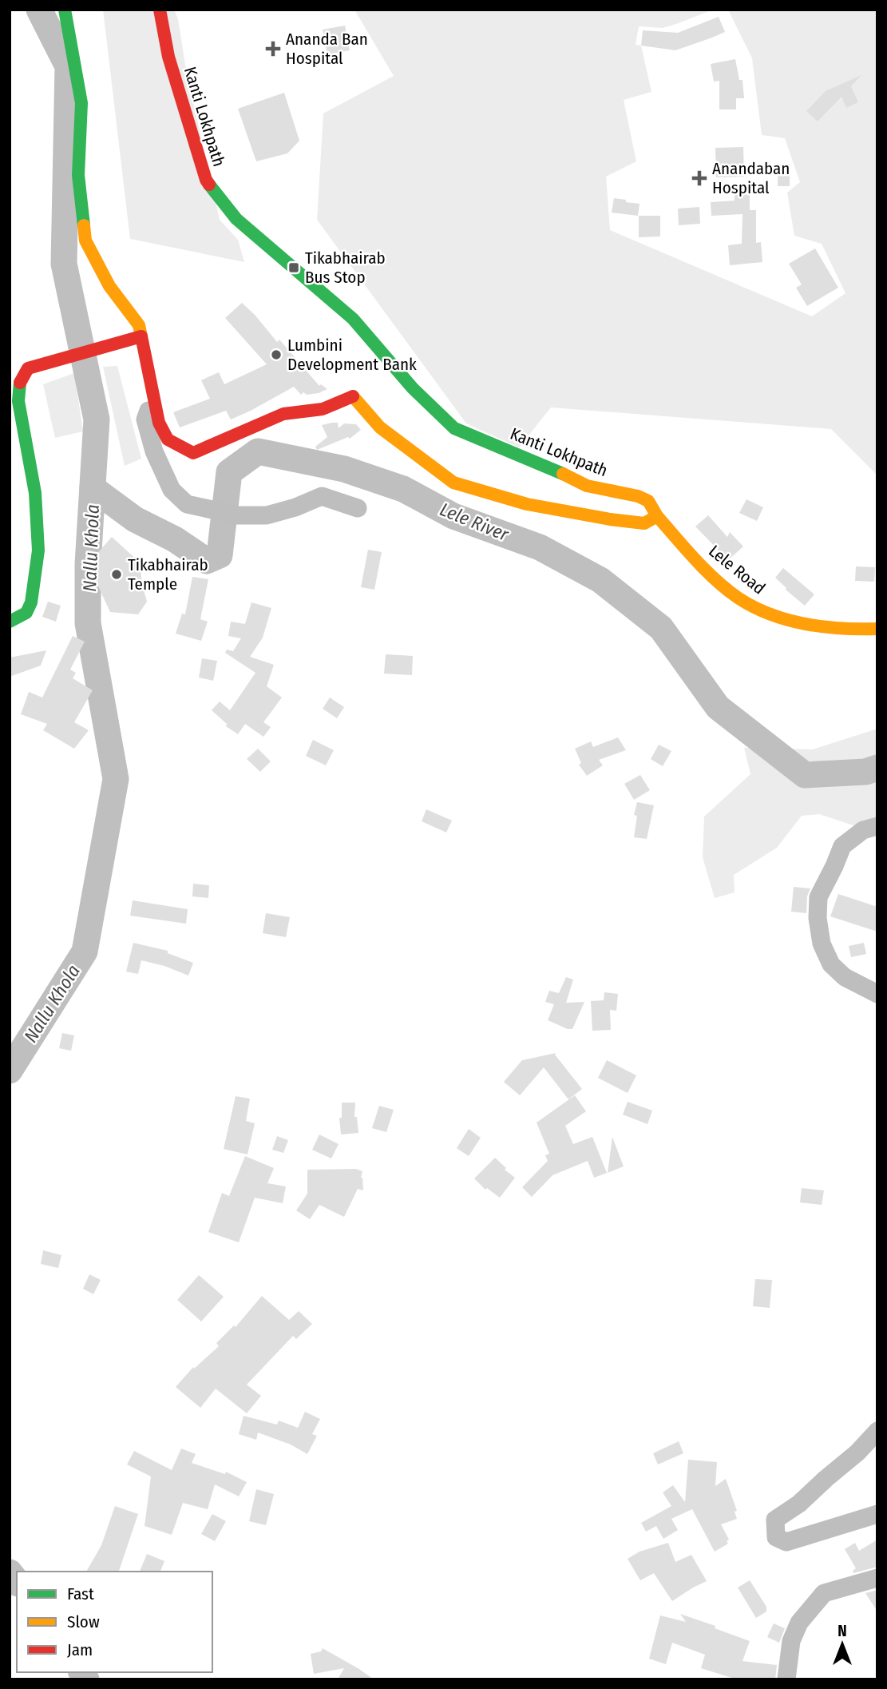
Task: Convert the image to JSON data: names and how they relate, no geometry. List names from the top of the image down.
{
  "streets": {
    "main road": ["Kanti Lokhpath", "Lele Road"]
  },
  "crossings": [
    ["Kanti Lokhpath", "Lele Road"]
  ],
  "water": ["Lele River", "Nallu Khola"],
  "places": {
    "health": ["Ananda Ban Hospital", "Anandaban Hospital"],
    "transit": ["Tikabhairab Bus Stop"],
    "other": ["Lumbini Development Bank", "Tikabhairab Temple"]
  },
  "legend": ["Fast", "Slow", "Jam"],
  "north": "top"
}
